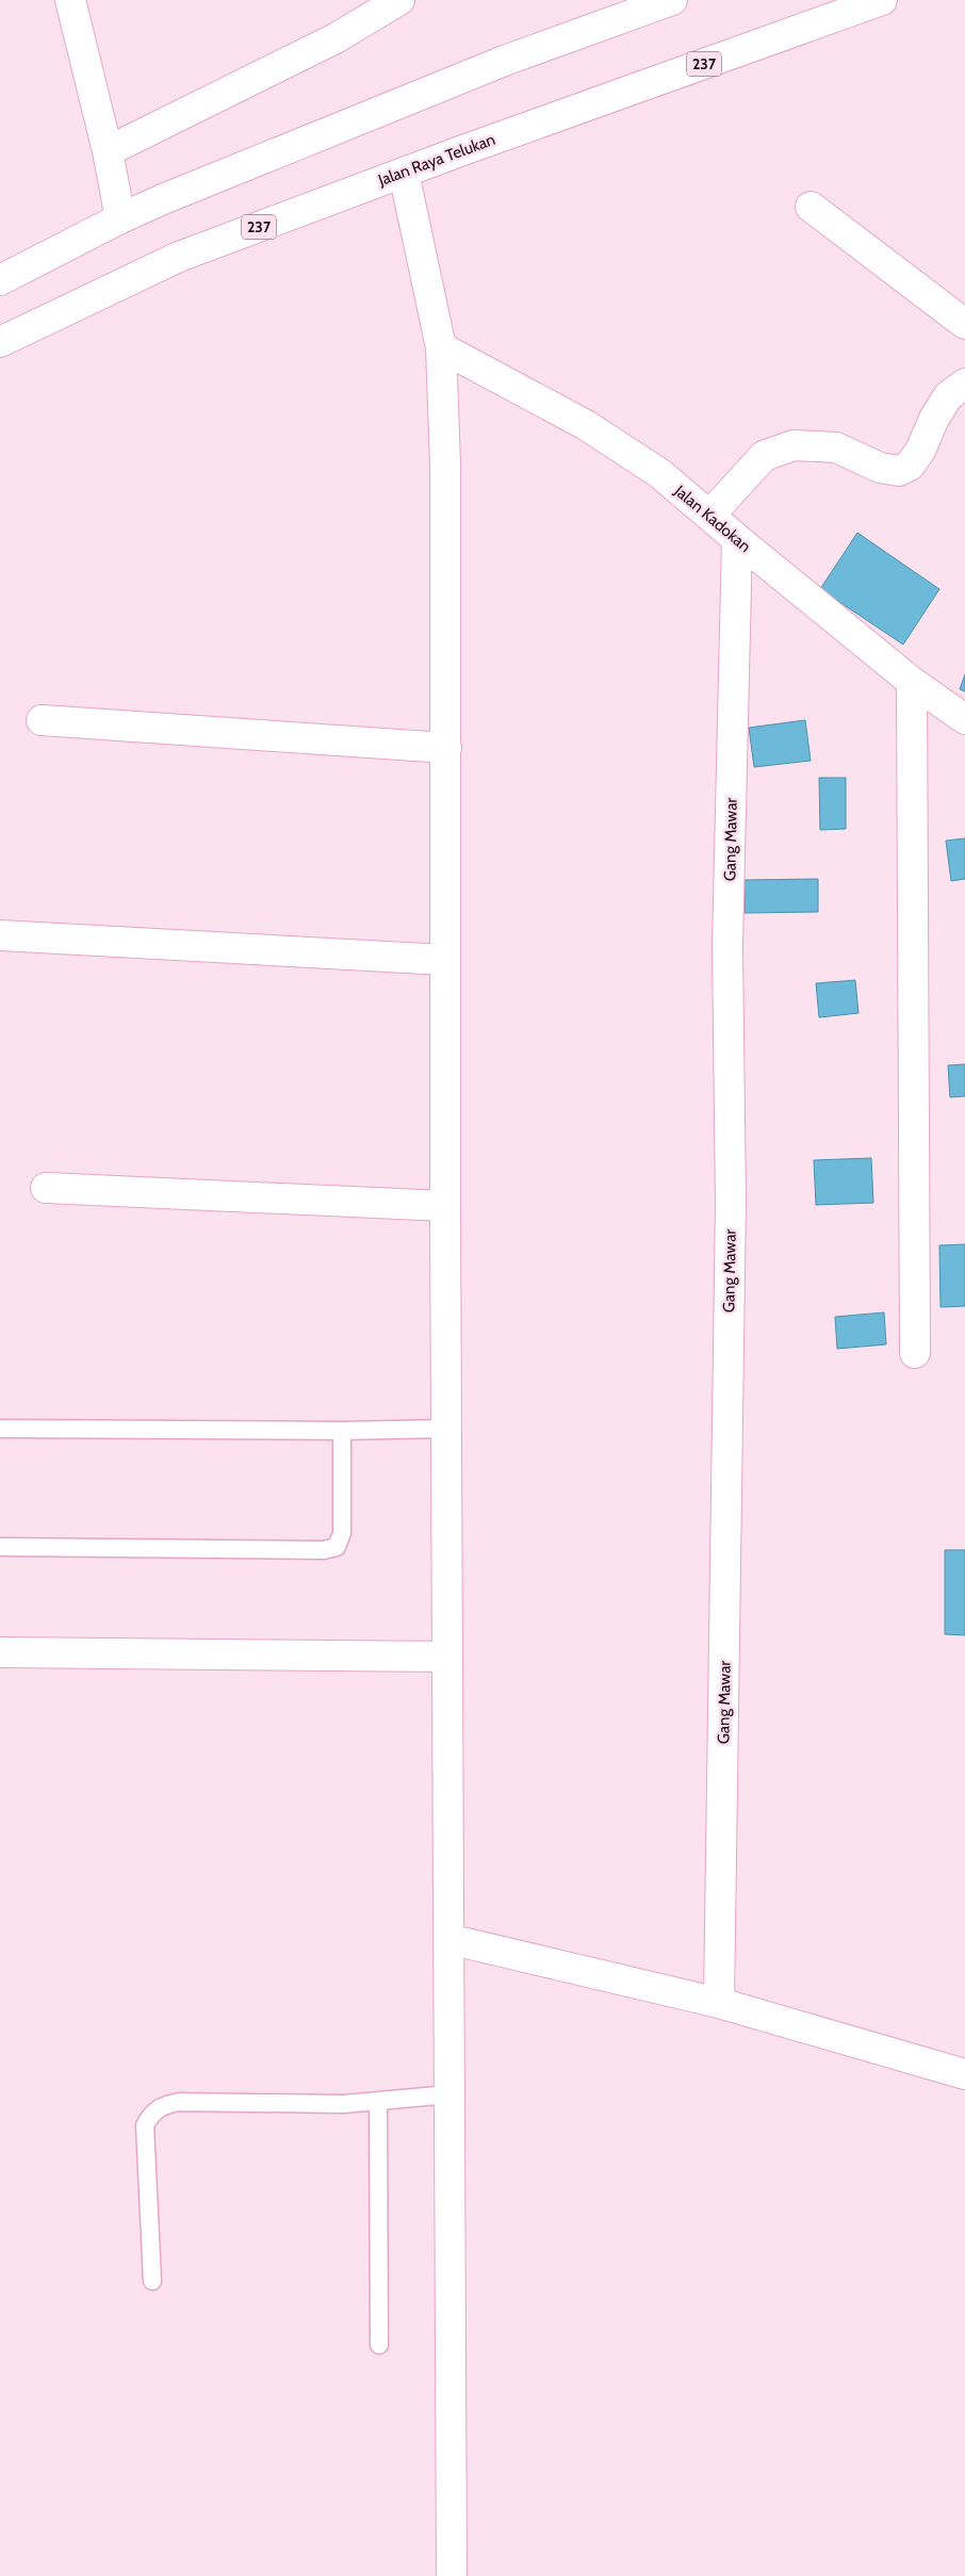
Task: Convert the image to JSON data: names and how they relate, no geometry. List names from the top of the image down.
{
  "streets": {
    "street": [
      "237",
      "Jalan Raya Telukan",
      "Jalan Kadokan",
      "Gang Mawar"
    ]
  },
  "crossings": [
    ["Jalan Kadokan", "Gang Mawar"]
  ]
}
